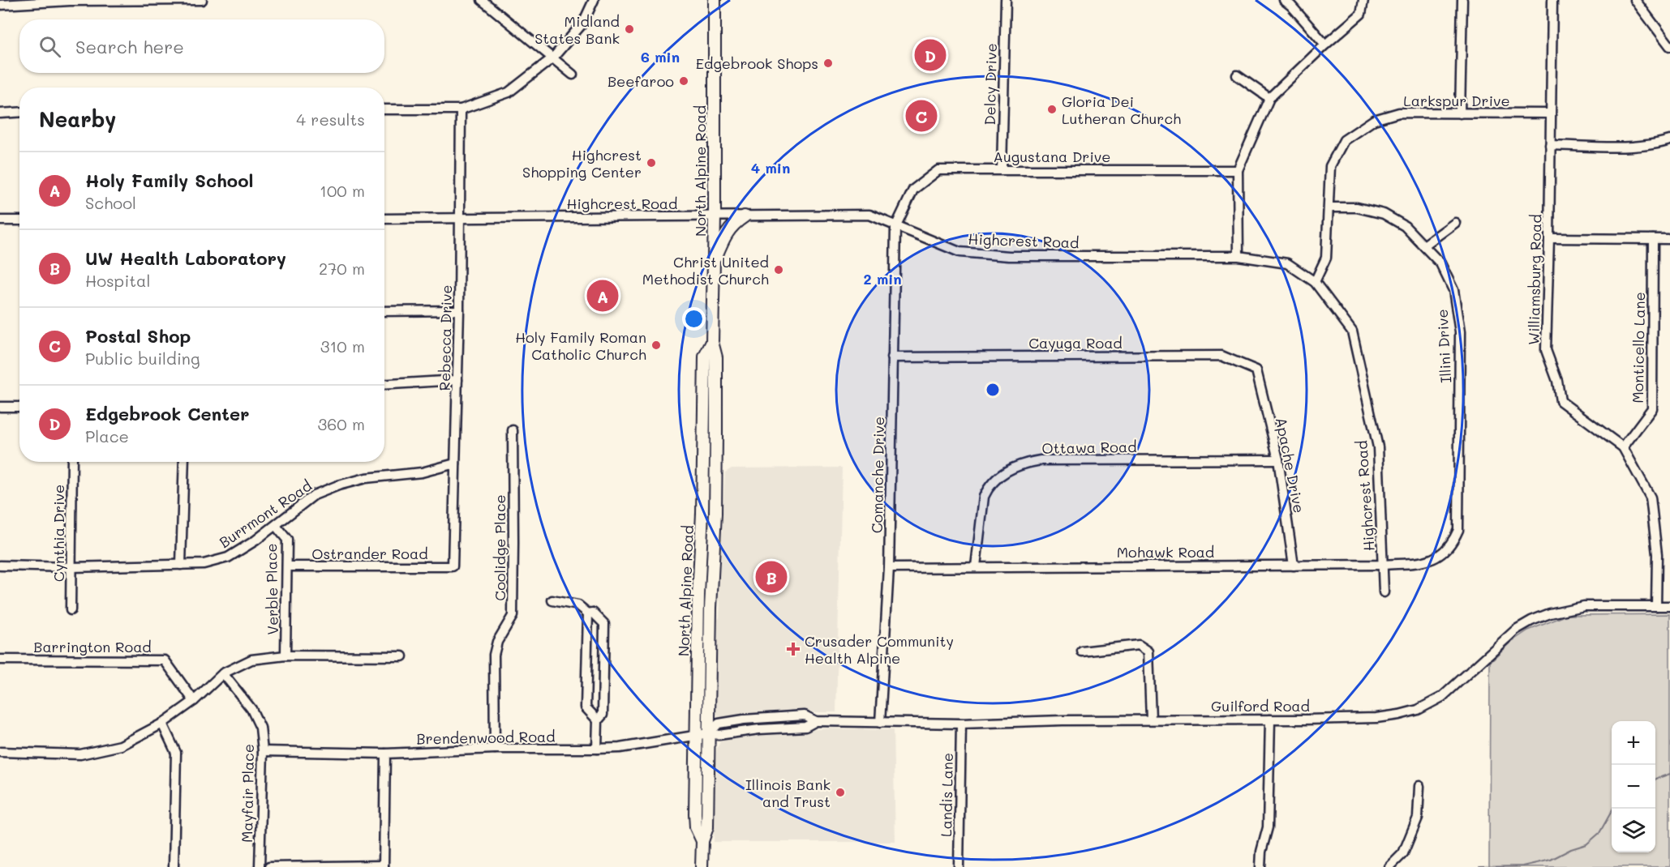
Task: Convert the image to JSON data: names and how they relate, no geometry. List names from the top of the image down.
{
  "streets": {
    "main road": ["North Alpine Road"],
    "street": [
      "Delcy Drive",
      "Larkspur Drive",
      "Augustana Drive",
      "Highcrest Road",
      "Williamsburg Road",
      "Rebecca Drive",
      "Cayuga Road",
      "Illini Drive",
      "Monticello Lane",
      "Ottawa Road",
      "Apache Drive",
      "Comanche Drive",
      "Burrmont Road",
      "Cynthia Drive",
      "Coolidge Place",
      "Mohawk Road",
      "Ostrander Road",
      "Verble Place",
      "Barrington Road",
      "Guilford Road",
      "Brendenwood Road",
      "Mayfair Place",
      "Landis Lane"
    ]
  },
  "crossings": [
    ["Delcy Drive", "Augustana Drive"],
    ["Larkspur Drive", "Highcrest Road"],
    ["Larkspur Drive", "Williamsburg Road"],
    ["Larkspur Drive", "Illini Drive"],
    ["Augustana Drive", "Highcrest Road"],
    ["Augustana Drive", "Comanche Drive"],
    ["North Alpine Road", "Highcrest Road"],
    ["North Alpine Road", "Guilford Road"],
    ["North Alpine Road", "Brendenwood Road"],
    ["Highcrest Road", "Rebecca Drive"],
    ["Highcrest Road", "Comanche Drive"],
    ["Highcrest Road", "Mohawk Road"],
    ["Williamsburg Road", "Monticello Lane"],
    ["Williamsburg Road", "Guilford Road"],
    ["Rebecca Drive", "Burrmont Road"],
    ["Rebecca Drive", "Ostrander Road"],
    ["Cayuga Road", "Apache Drive"],
    ["Cayuga Road", "Comanche Drive"],
    ["Illini Drive", "Mohawk Road"],
    ["Ottawa Road", "Apache Drive"],
    ["Ottawa Road", "Mohawk Road"],
    ["Apache Drive", "Mohawk Road"],
    ["Comanche Drive", "Mohawk Road"],
    ["Comanche Drive", "Guilford Road"],
    ["Burrmont Road", "Cynthia Drive"],
    ["Burrmont Road", "Verble Place"],
    ["Coolidge Place", "Brendenwood Road"],
    ["Ostrander Road", "Verble Place"],
    ["Guilford Road", "Brendenwood Road"],
    ["Guilford Road", "Landis Lane"],
    ["Brendenwood Road", "Mayfair Place"]
  ],
  "places": {
    "other": [
      "Midland States Bank",
      "Edgebrook Shops",
      "Beefaroo",
      "Gloria Dei Lutheran Church",
      "Highcrest Shopping Center",
      "Christ United Methodist Church",
      "Holy Family Roman Catholic Church",
      "Illinois Bank and Trust"
    ],
    "health": ["Crusader Community Health Alpine"]
  },
  "page": {
    "search": "Search here",
    "pins": [
      "D",
      "C",
      "A",
      "B"
    ],
    "heading": ["Nearby", "4 results"],
    "list": [
      {
        "mark": "A",
        "name": "Holy Family School",
        "note": "School",
        "value": "100 m"
      },
      {
        "mark": "B",
        "name": "UW Health Laboratory",
        "note": "Hospital",
        "value": "270 m"
      },
      {
        "mark": "C",
        "name": "Postal Shop",
        "note": "Public building",
        "value": "310 m"
      },
      {
        "mark": "D",
        "name": "Edgebrook Center",
        "note": "Place",
        "value": "360 m"
      }
    ],
    "map_buttons": ["+", "−"]
  },
  "rings": ["6 min", "4 min", "2 min"]
}
